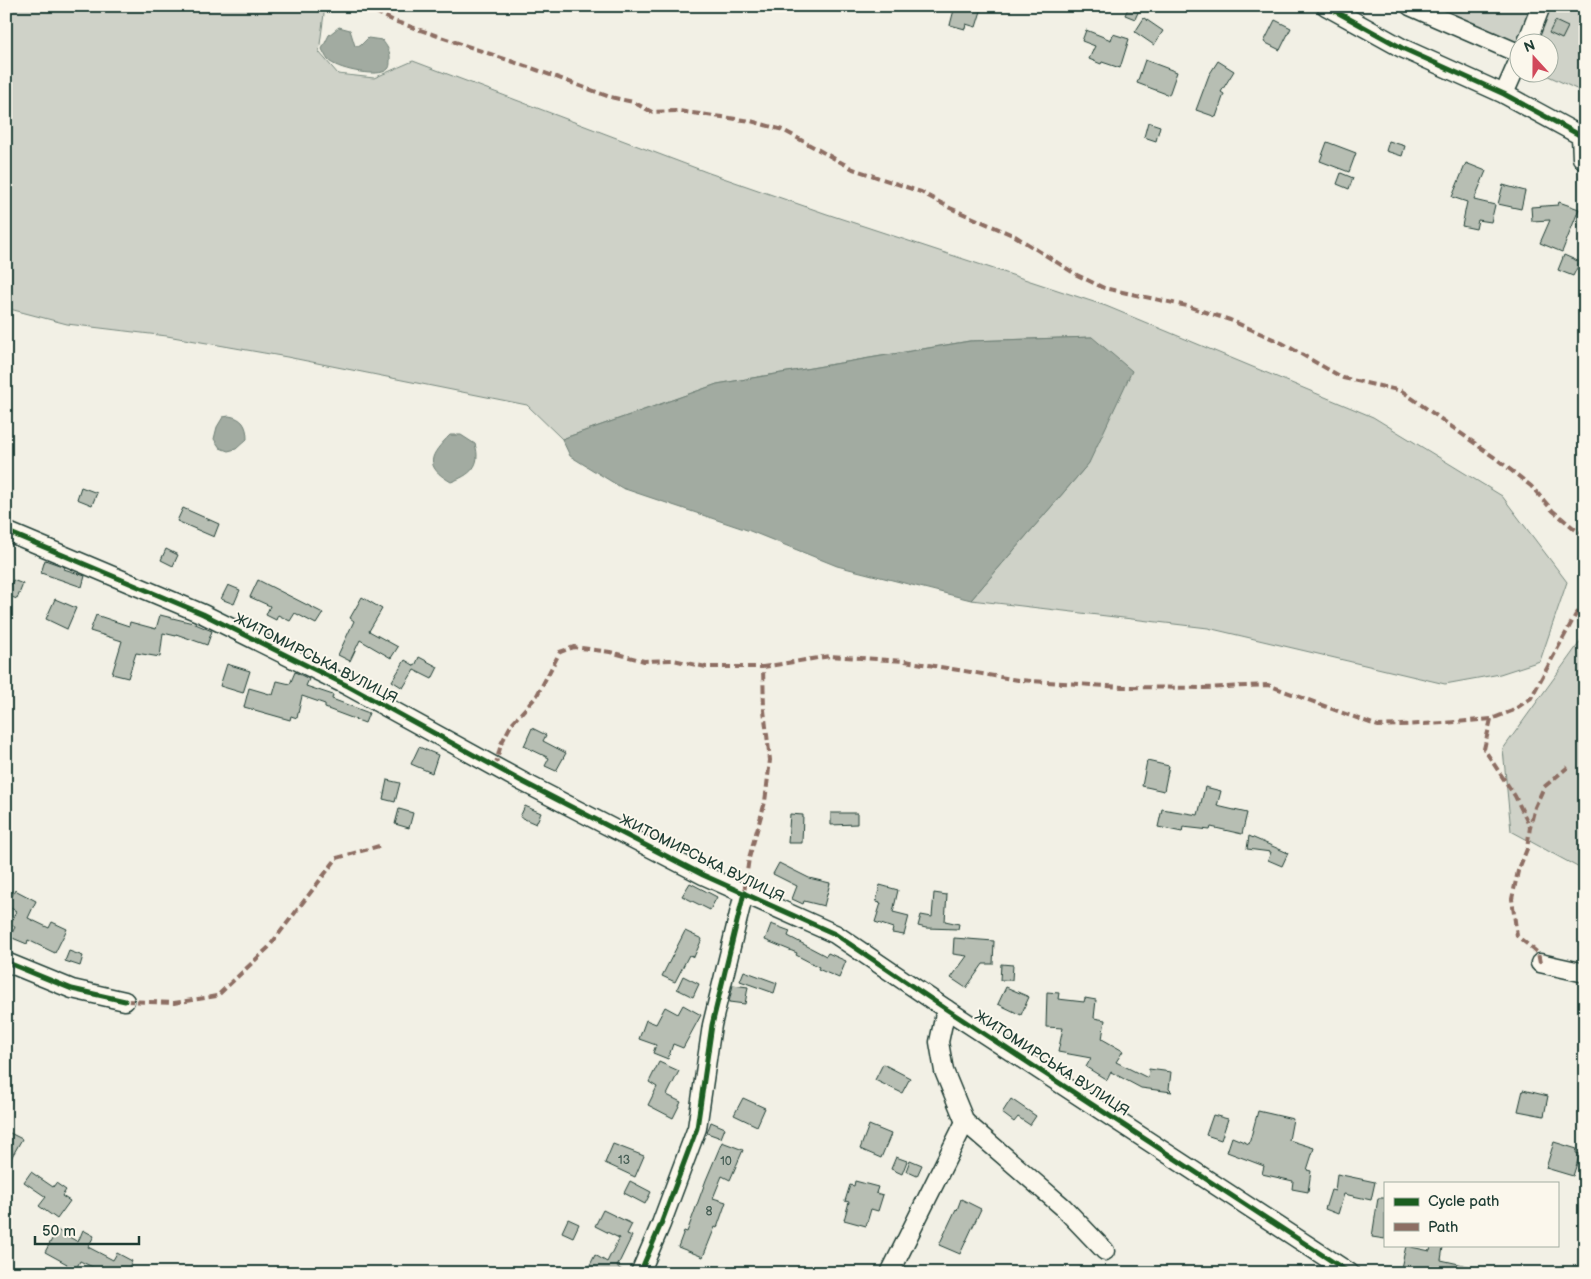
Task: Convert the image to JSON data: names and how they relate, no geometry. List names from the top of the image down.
{
  "streets": {
    "street": ["ЖИТОМИРСЬКА ВУЛИЦЯ"]
  },
  "house_numbers": ["13", "10", "8"],
  "legend": ["Cycle path", "Path"],
  "scale_bar": "50 m",
  "north": "top"
}
